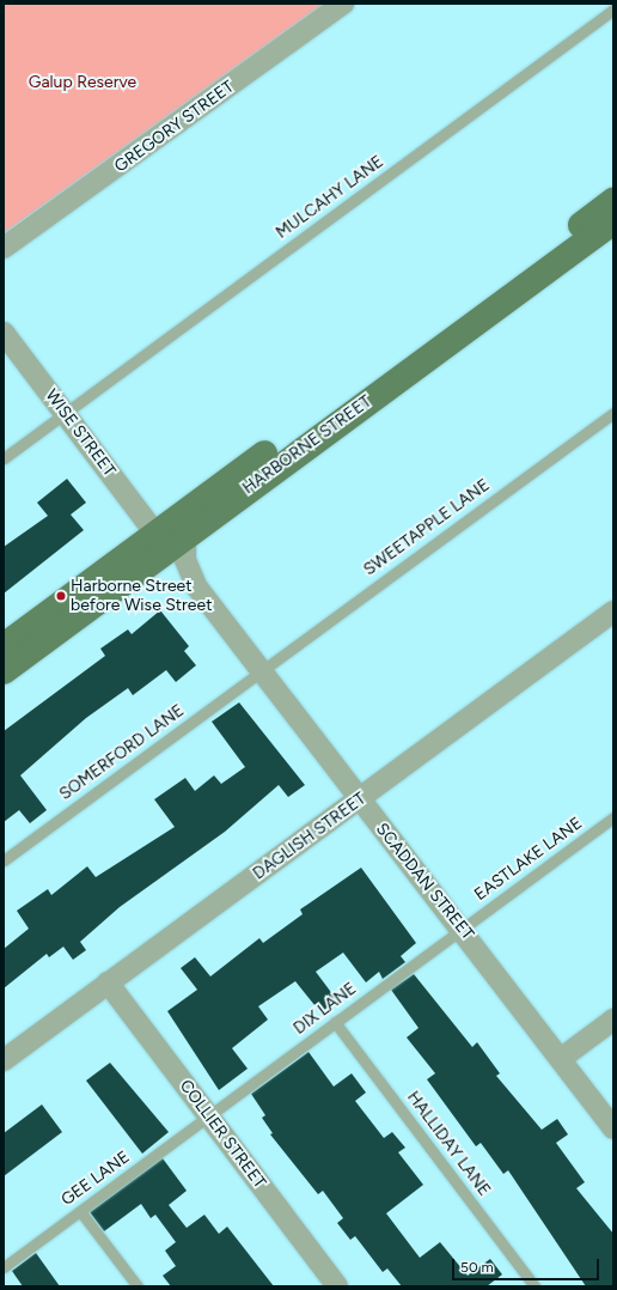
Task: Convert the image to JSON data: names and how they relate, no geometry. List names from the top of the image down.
{
  "streets": {
    "main road": ["HARBORNE STREET"],
    "street": [
      "GREGORY STREET",
      "WISE STREET",
      "DAGLISH STREET",
      "SCADDAN STREET",
      "COLLIER STREET"
    ],
    "lane": [
      "MULCAHY LANE",
      "SWEETAPPLE LANE",
      "SOMERFORD LANE",
      "EASTLAKE LANE",
      "DIX LANE",
      "HALLIDAY LANE",
      "GEE LANE"
    ]
  },
  "crossings": [
    ["MULCAHY LANE", "WISE STREET"],
    ["WISE STREET", "HARBORNE STREET"],
    ["HARBORNE STREET", "SCADDAN STREET"],
    ["SWEETAPPLE LANE", "SOMERFORD LANE"],
    ["SWEETAPPLE LANE", "SCADDAN STREET"],
    ["SOMERFORD LANE", "SCADDAN STREET"],
    ["DAGLISH STREET", "SCADDAN STREET"],
    ["DAGLISH STREET", "COLLIER STREET"],
    ["EASTLAKE LANE", "SCADDAN STREET"],
    ["EASTLAKE LANE", "DIX LANE"],
    ["SCADDAN STREET", "DIX LANE"],
    ["DIX LANE", "COLLIER STREET"],
    ["DIX LANE", "HALLIDAY LANE"],
    ["DIX LANE", "GEE LANE"],
    ["COLLIER STREET", "GEE LANE"]
  ],
  "parks": ["Galup Reserve"],
  "places": ["Harborne Street before Wise Street"],
  "scale_bar": "50 m"
}
